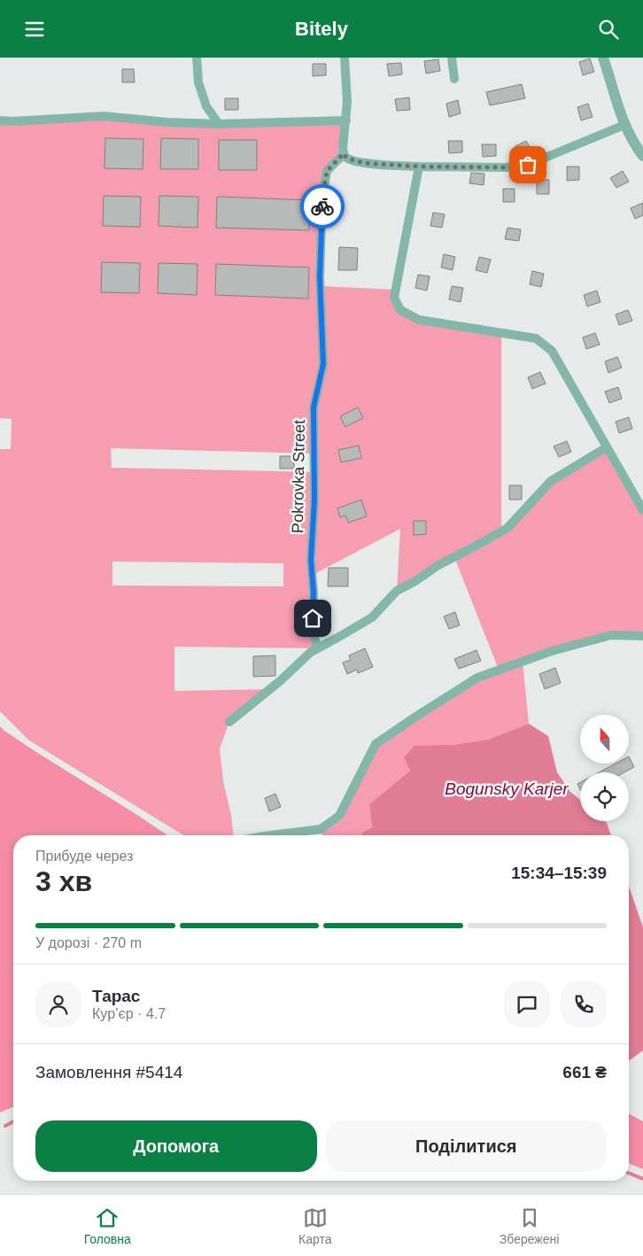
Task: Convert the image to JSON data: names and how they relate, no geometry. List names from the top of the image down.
{
  "streets": {
    "street": ["Pokrovka Street"]
  },
  "water": ["Bogunsky Karjer"],
  "north": "top",
  "page": {
    "header": "Bitely",
    "heading": ["3 хв", "Прибуде через", "15:34–15:39"],
    "panel": [
      "Тарас",
      "Кур’єр · 4.7",
      "Замовлення #5414",
      "661 ₴"
    ],
    "bar": "У дорозі · 270 m",
    "buttons": ["Допомога", "Поділитися"],
    "tabs": ["Головна", "Карта", "Збережені"]
  }
}
